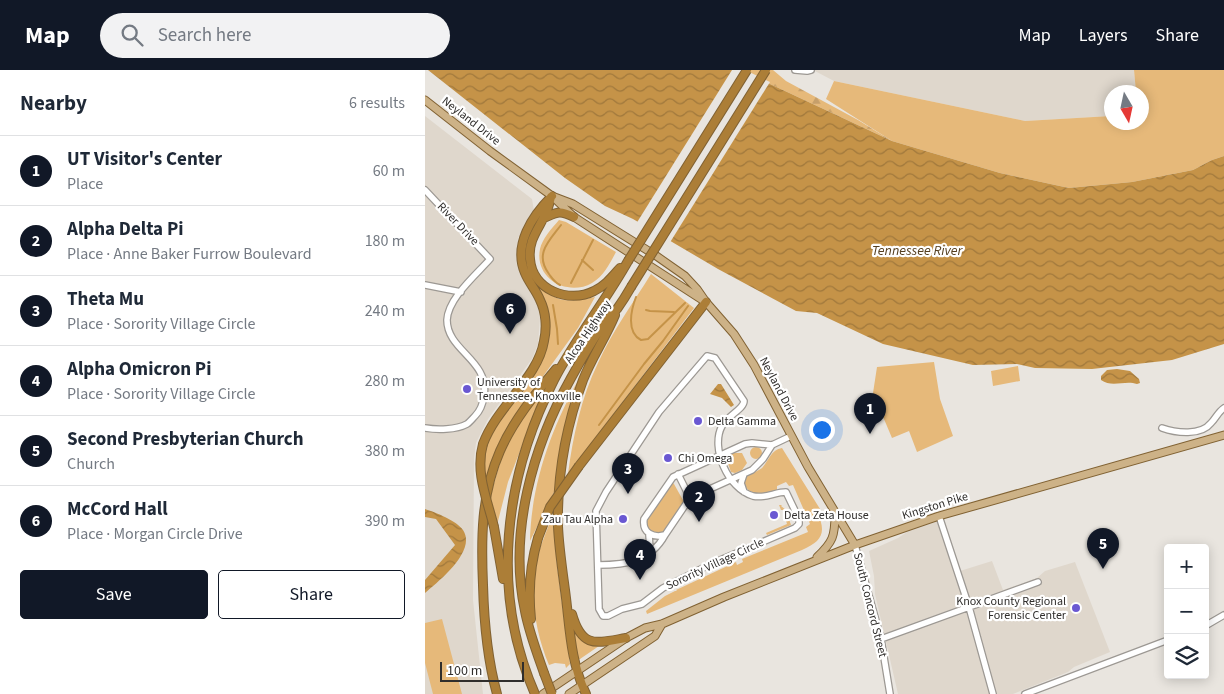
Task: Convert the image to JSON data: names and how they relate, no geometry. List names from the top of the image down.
{
  "streets": {
    "highway": ["Alcoa Highway"],
    "main road": ["Neyland Drive", "Kingston Pike"],
    "street": ["River Drive", "Sorority Village Circle", "South Concord Street"]
  },
  "crossings": [
    ["Neyland Drive", "Kingston Pike"],
    ["Neyland Drive", "South Concord Street"],
    ["Kingston Pike", "South Concord Street"]
  ],
  "water": ["Tennessee River"],
  "places": [
    "University of Tennessee, Knoxville",
    "Delta Gamma",
    "Chi Omega",
    "Delta Zeta House",
    "Zau Tau Alpha",
    "Knox County Regional Forensic Center"
  ],
  "scale_bar": "100 m",
  "north": "bottom",
  "page": {
    "header": "Map",
    "search": "Search here",
    "nav": ["Map", "Layers", "Share"],
    "heading": ["Nearby", "6 results"],
    "list": [
      {
        "mark": "1",
        "name": "UT Visitor's Center",
        "note": "Place",
        "value": "60 m"
      },
      {
        "mark": "2",
        "name": "Alpha Delta Pi",
        "note": "Place · Anne Baker Furrow Boulevard",
        "value": "180 m"
      },
      {
        "mark": "3",
        "name": "Theta Mu",
        "note": "Place · Sorority Village Circle",
        "value": "240 m"
      },
      {
        "mark": "4",
        "name": "Alpha Omicron Pi",
        "note": "Place · Sorority Village Circle",
        "value": "280 m"
      },
      {
        "mark": "5",
        "name": "Second Presbyterian Church",
        "note": "Church",
        "value": "380 m"
      },
      {
        "mark": "6",
        "name": "McCord Hall",
        "note": "Place · Morgan Circle Drive",
        "value": "390 m"
      }
    ],
    "pins": [
      "6",
      "1",
      "3",
      "2",
      "5",
      "4"
    ],
    "map_buttons": ["+", "−"],
    "buttons": ["Save", "Share"],
    "scale": "100 m"
  }
}
